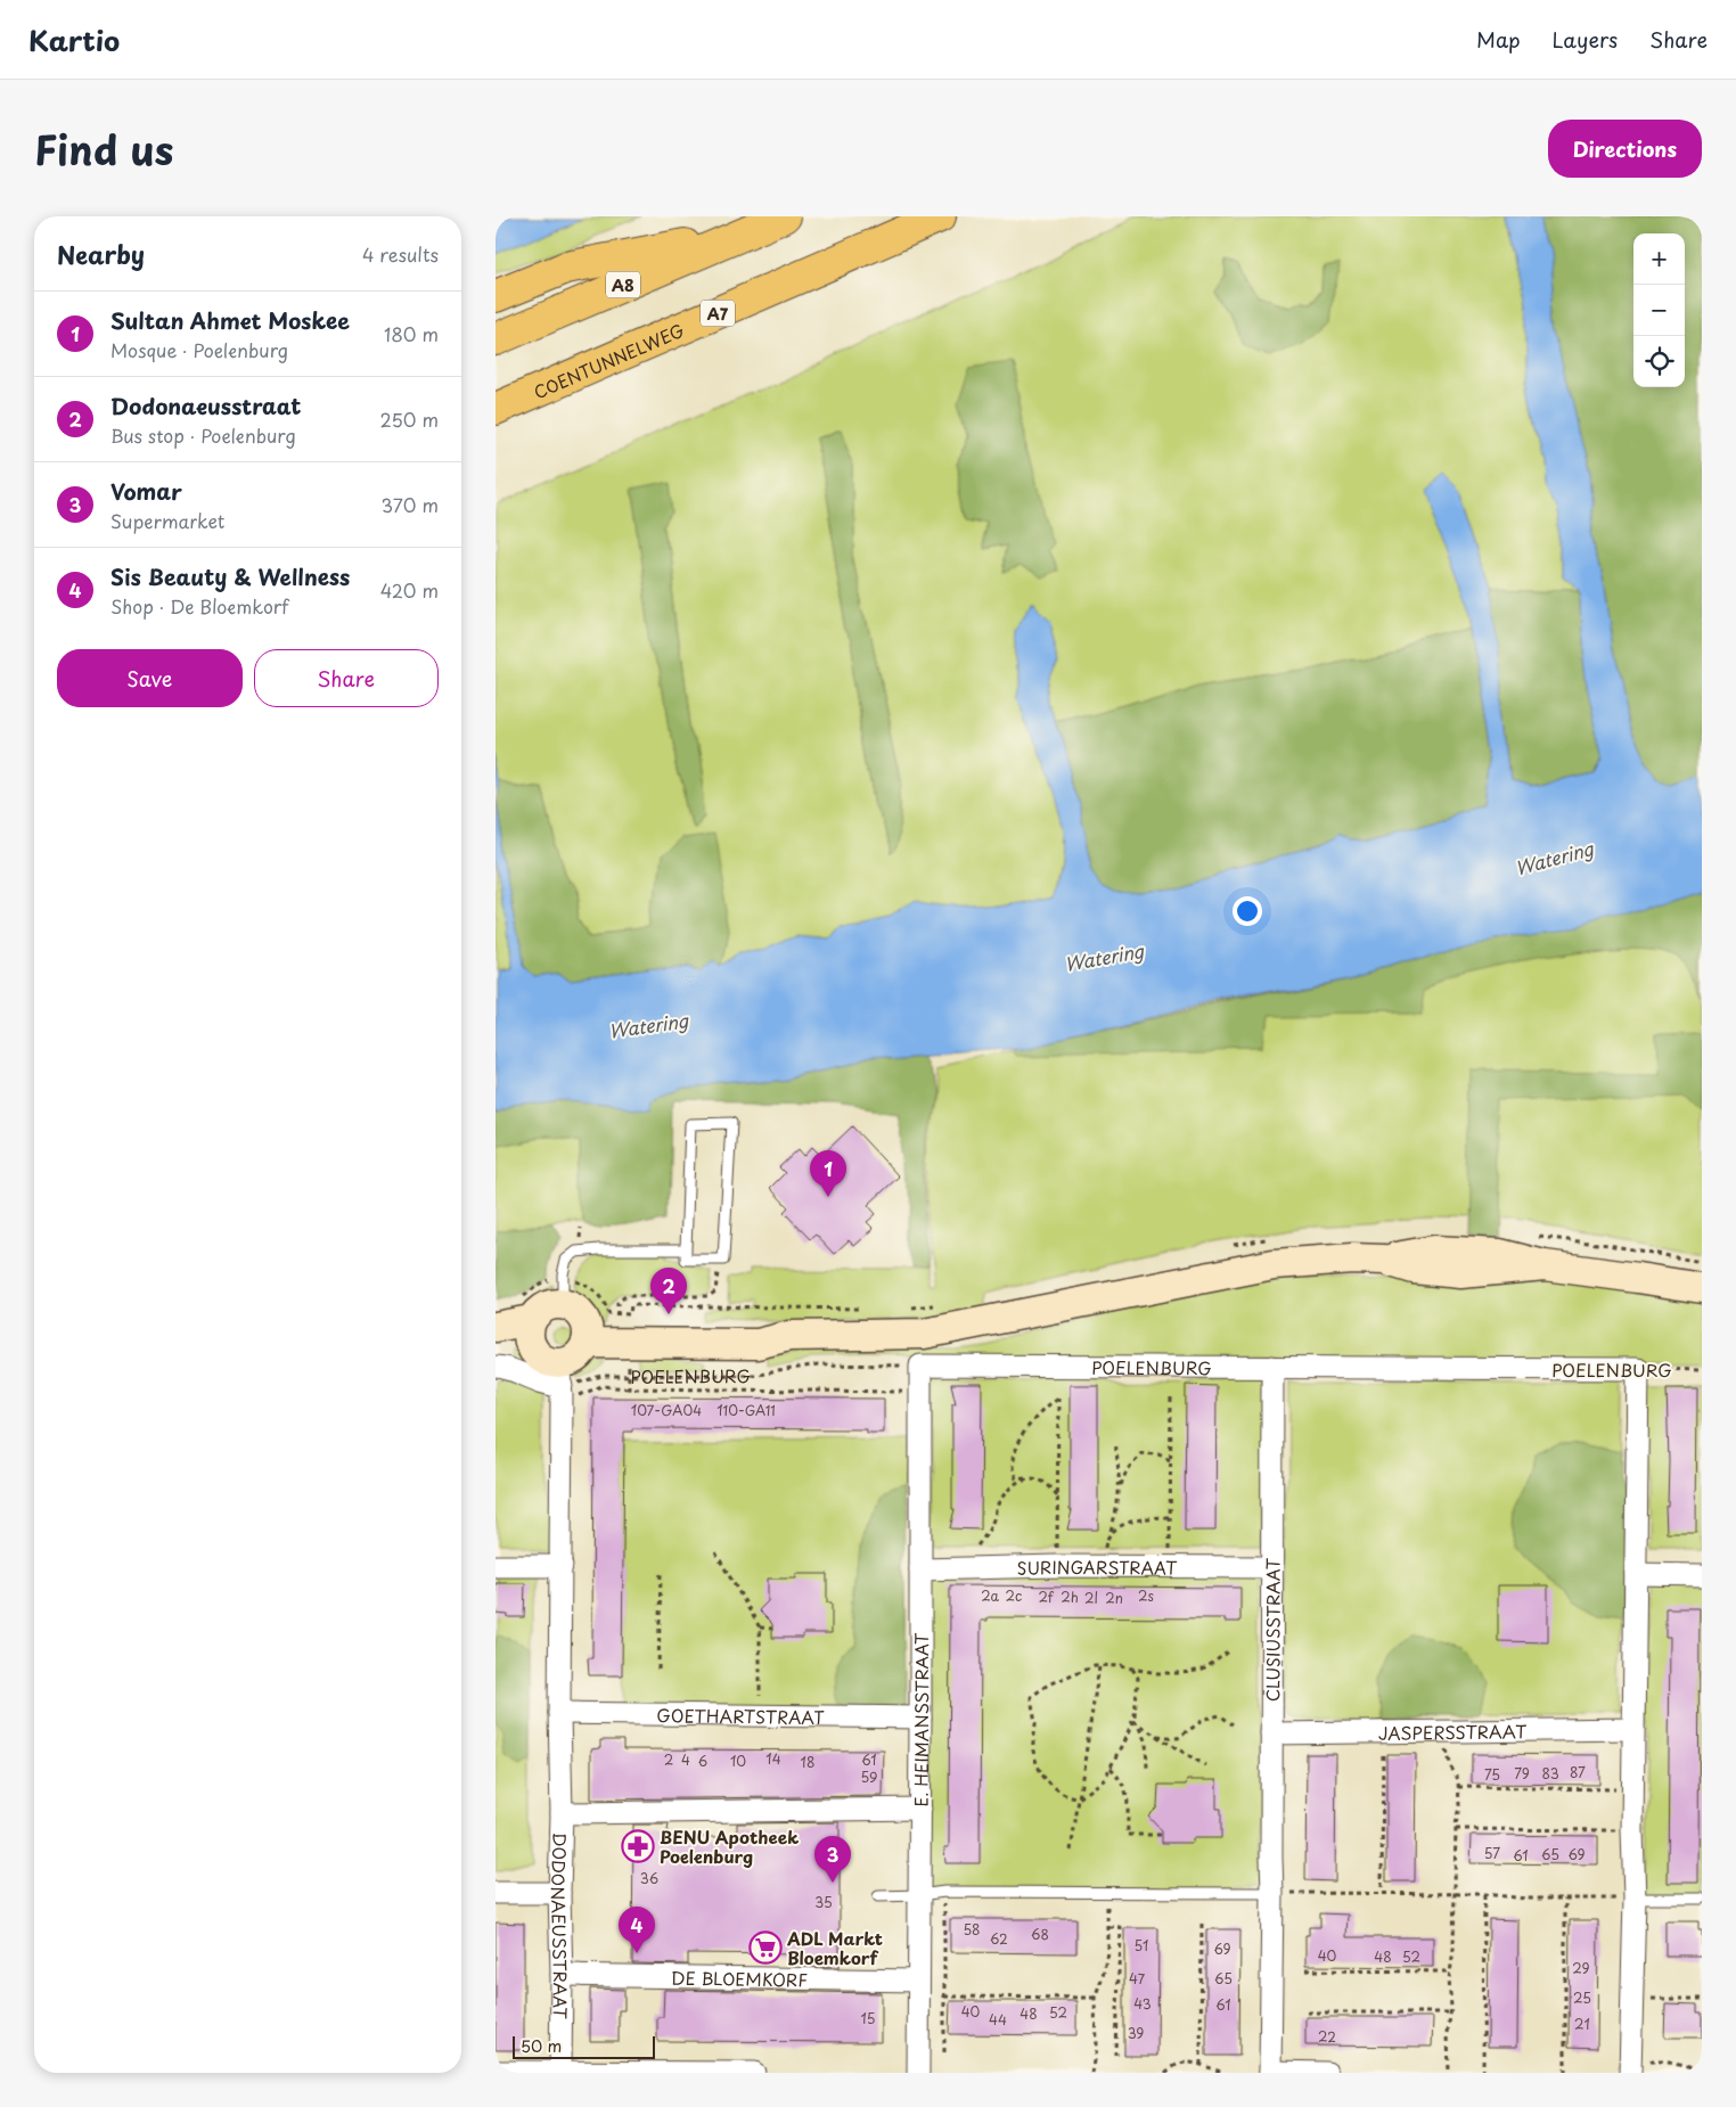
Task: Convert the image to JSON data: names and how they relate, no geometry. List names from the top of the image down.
{
  "streets": {
    "highway": ["A8", "A7", "COENTUNNELWEG"],
    "street": [
      "POELENBURG",
      "SURINGARSTRAAT",
      "CLUSIUSSTRAAT",
      "GOETHARTSTRAAT",
      "E. HEIMANSSTRAAT",
      "JASPERSSTRAAT",
      "DODONAEUSSTRAAT",
      "DE BLOEMKORF"
    ]
  },
  "crossings": [
    ["POELENBURG", "CLUSIUSSTRAAT"],
    ["POELENBURG", "E. HEIMANSSTRAAT"],
    ["POELENBURG", "DODONAEUSSTRAAT"],
    ["SURINGARSTRAAT", "CLUSIUSSTRAAT"],
    ["SURINGARSTRAAT", "E. HEIMANSSTRAAT"],
    ["CLUSIUSSTRAAT", "JASPERSSTRAAT"],
    ["GOETHARTSTRAAT", "E. HEIMANSSTRAAT"],
    ["GOETHARTSTRAAT", "DODONAEUSSTRAAT"],
    ["E. HEIMANSSTRAAT", "DODONAEUSSTRAAT"],
    ["E. HEIMANSSTRAAT", "DE BLOEMKORF"],
    ["DODONAEUSSTRAAT", "DE BLOEMKORF"]
  ],
  "water": ["Watering"],
  "places": {
    "pharmacy": ["BENU Apotheek Poelenburg"],
    "supermarket": ["ADL Markt Bloemkorf"]
  },
  "house_numbers": [
    "107-GA04",
    "110-GA11",
    "2a",
    "2c",
    "2s",
    "2f",
    "2h",
    "2l",
    "2n",
    "14",
    "2",
    "4",
    "61",
    "6",
    "10",
    "18",
    "87",
    "79",
    "83",
    "75",
    "59",
    "57",
    "65",
    "69",
    "61",
    "36",
    "35",
    "58",
    "68",
    "62",
    "51",
    "69",
    "40",
    "48",
    "52",
    "29",
    "47",
    "65",
    "25",
    "43",
    "61",
    "40",
    "52",
    "48",
    "15",
    "44",
    "21",
    "39",
    "22"
  ],
  "scale_bar": "50 m",
  "page": {
    "header": "Kartio",
    "nav": ["Map", "Layers", "Share"],
    "title": "Find us",
    "buttons": [
      "Directions",
      ["Save", "Share"]
    ],
    "heading": ["Nearby", "4 results"],
    "map_buttons": ["+", "−"],
    "list": [
      {
        "mark": "1",
        "name": "Sultan Ahmet Moskee",
        "note": "Mosque · Poelenburg",
        "value": "180 m"
      },
      {
        "mark": "2",
        "name": "Dodonaeusstraat",
        "note": "Bus stop · Poelenburg",
        "value": "250 m"
      },
      {
        "mark": "3",
        "name": "Vomar",
        "note": "Supermarket",
        "value": "370 m"
      },
      {
        "mark": "4",
        "name": "Sis Beauty & Wellness",
        "note": "Shop · De Bloemkorf",
        "value": "420 m"
      }
    ],
    "pins": [
      "1",
      "2",
      "3",
      "4"
    ],
    "scale": "50 m"
  }
}
